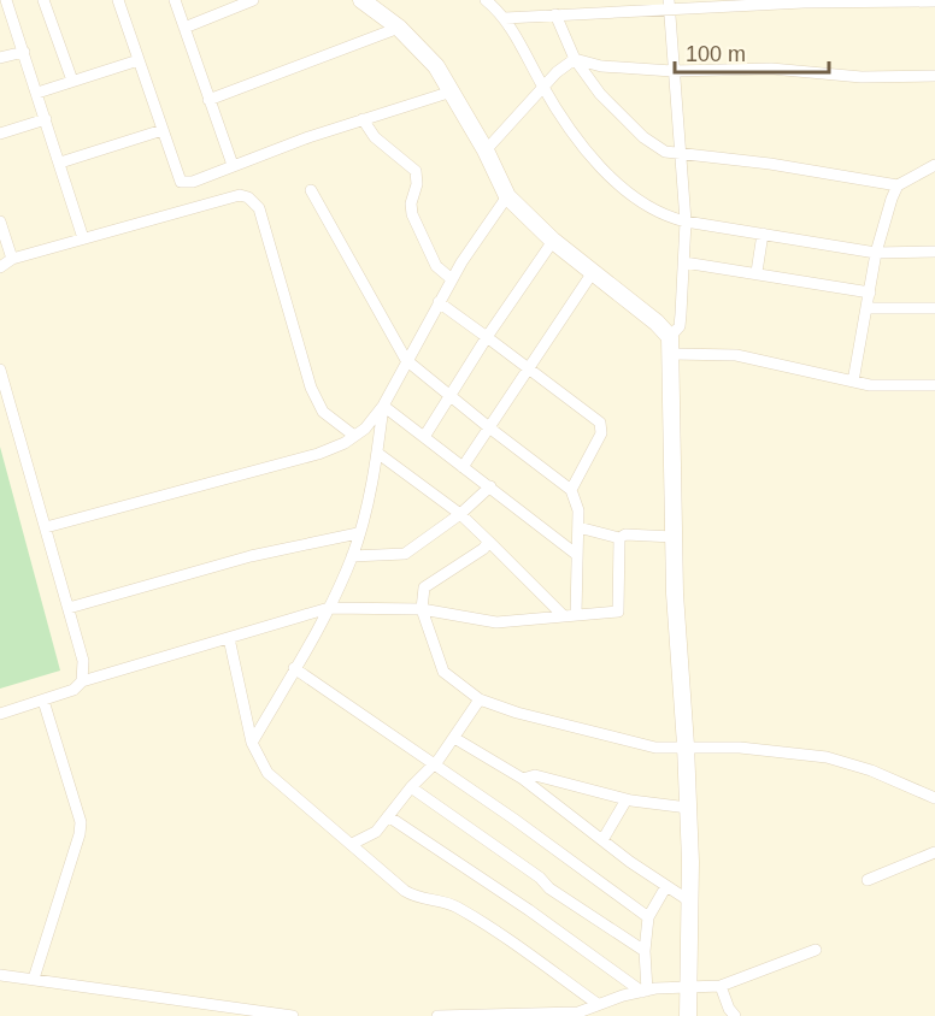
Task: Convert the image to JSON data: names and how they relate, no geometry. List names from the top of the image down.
{
  "scale_bar": "100 m"
}
